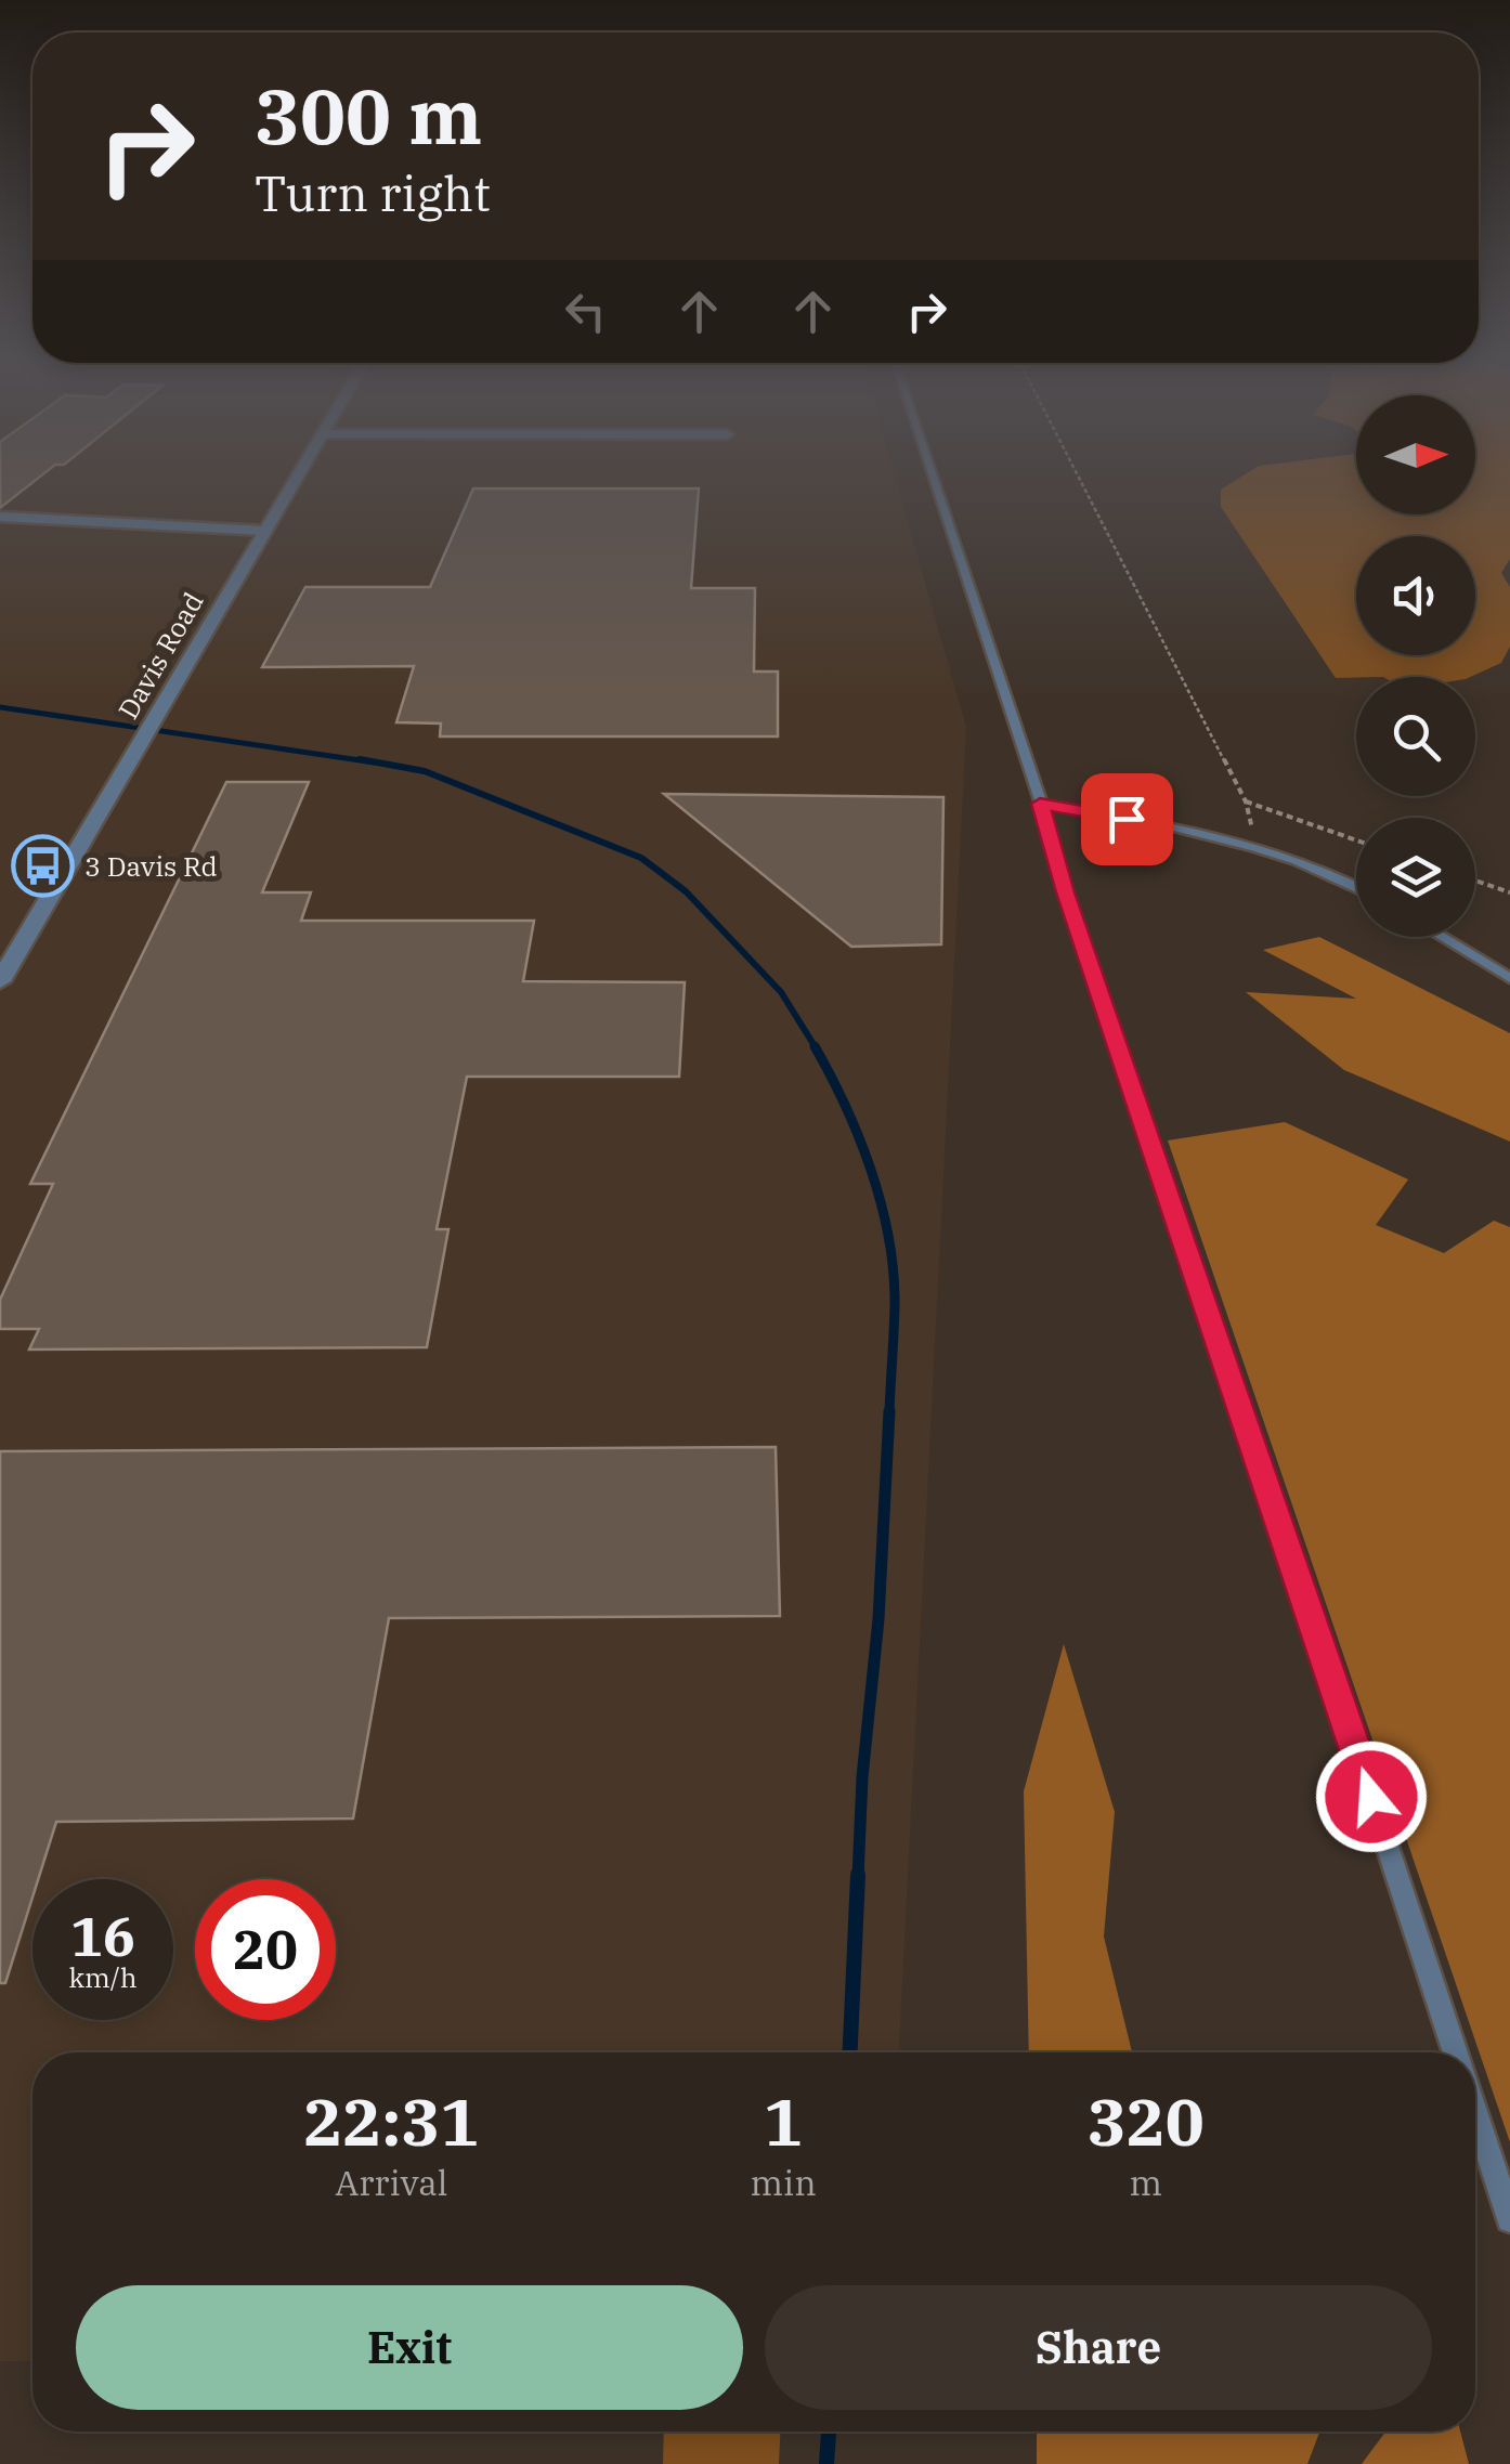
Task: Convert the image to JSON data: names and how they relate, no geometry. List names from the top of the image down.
{
  "streets": {
    "street": ["Davis Road"]
  },
  "places": {
    "bus stop": ["3 Davis Rd"]
  },
  "north": "right",
  "page": {
    "turn": ["300 m", "Turn right"],
    "speed": "16 km/h",
    "limit": "20",
    "eta": [
      "22:31",
      "Arrival",
      "1",
      "min",
      "320",
      "m"
    ],
    "buttons": ["Exit", "Share"]
  }
}
